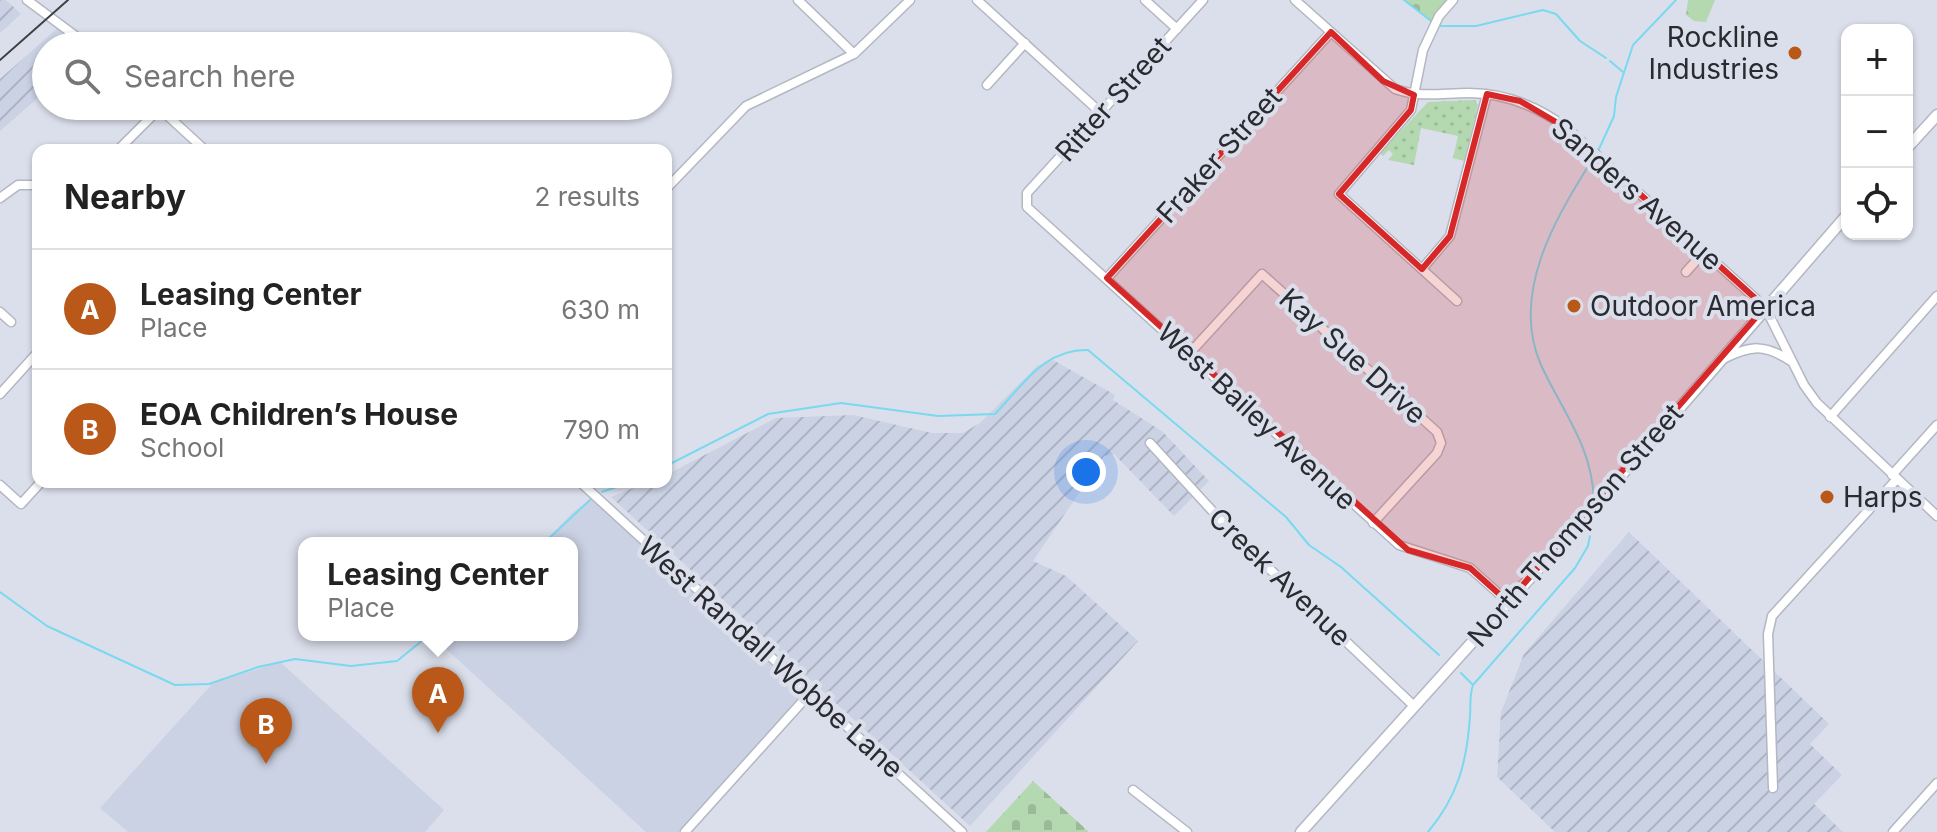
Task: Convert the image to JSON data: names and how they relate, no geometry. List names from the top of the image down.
{
  "streets": {
    "main road": ["North Thompson Street"],
    "street": [
      "Ritter Street",
      "Fraker Street",
      "Sanders Avenue",
      "Kay Sue Drive",
      "West Bailey Avenue",
      "Creek Avenue",
      "West Randall Wobbe Lane"
    ]
  },
  "crossings": [
    ["Ritter Street", "West Bailey Avenue"],
    ["Fraker Street", "Sanders Avenue"],
    ["Fraker Street", "West Bailey Avenue"],
    ["Sanders Avenue", "North Thompson Street"],
    ["Kay Sue Drive", "West Bailey Avenue"],
    ["West Bailey Avenue", "North Thompson Street"],
    ["North Thompson Street", "Creek Avenue"]
  ],
  "places": ["Rockline Industries", "Outdoor America", "Harps"],
  "page": {
    "map_buttons": ["+", "−"],
    "search": "Search here",
    "heading": ["Nearby", "2 results"],
    "list": [
      {
        "mark": "A",
        "name": "Leasing Center",
        "note": "Place",
        "value": "630 m"
      },
      {
        "mark": "B",
        "name": "EOA Children’s House",
        "note": "School",
        "value": "790 m"
      }
    ],
    "popup": ["Leasing Center", "Place"],
    "pins": ["A", "B"]
  }
}
